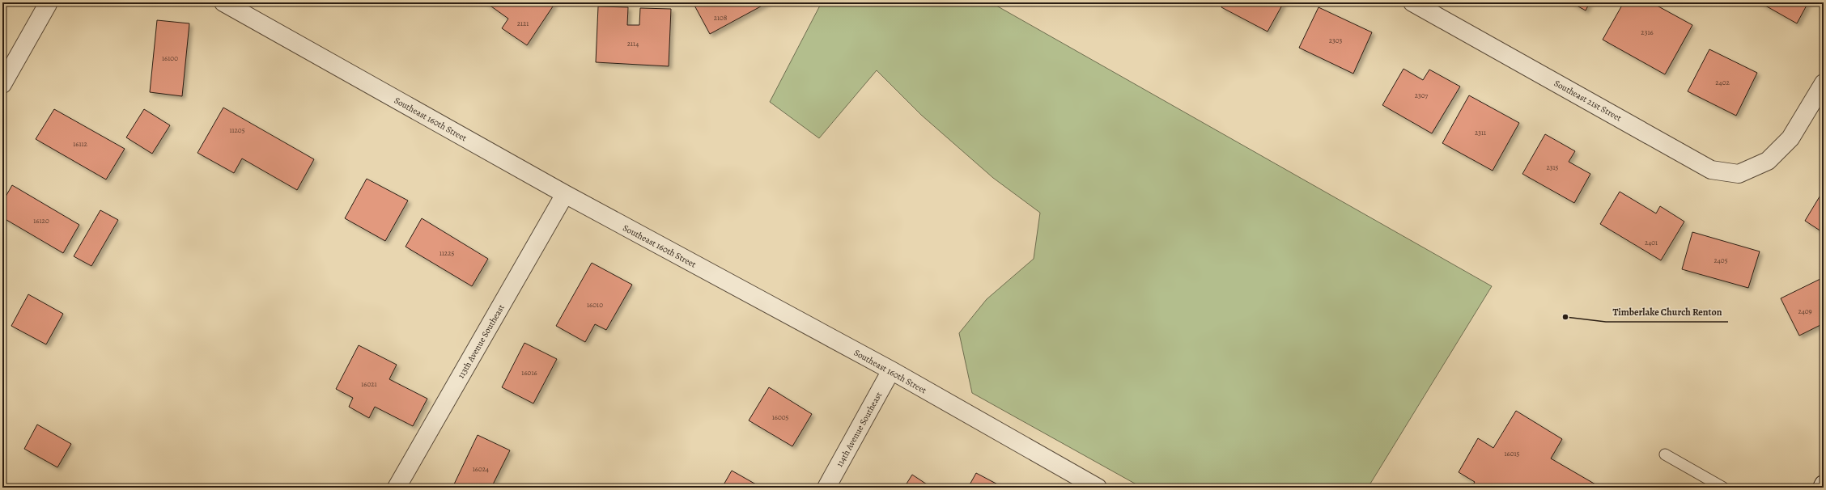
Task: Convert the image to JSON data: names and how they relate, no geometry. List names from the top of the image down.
{
  "streets": {
    "street": [
      "Southeast 21st Street",
      "Southeast 160th Street",
      "113th Avenue Southeast",
      "114th Avenue Southeast"
    ]
  },
  "crossings": [
    ["Southeast 160th Street", "113th Avenue Southeast"],
    ["Southeast 160th Street", "114th Avenue Southeast"]
  ],
  "places": ["Timberlake Church Renton"],
  "house_numbers": [
    "2108",
    "2121",
    "2316",
    "2303",
    "2114",
    "16100",
    "2402",
    "2307",
    "11205",
    "2311",
    "16112",
    "2315",
    "16120",
    "2401",
    "11225",
    "2405",
    "16010",
    "2409",
    "16016",
    "16021",
    "16005",
    "16015",
    "16024"
  ]
}
